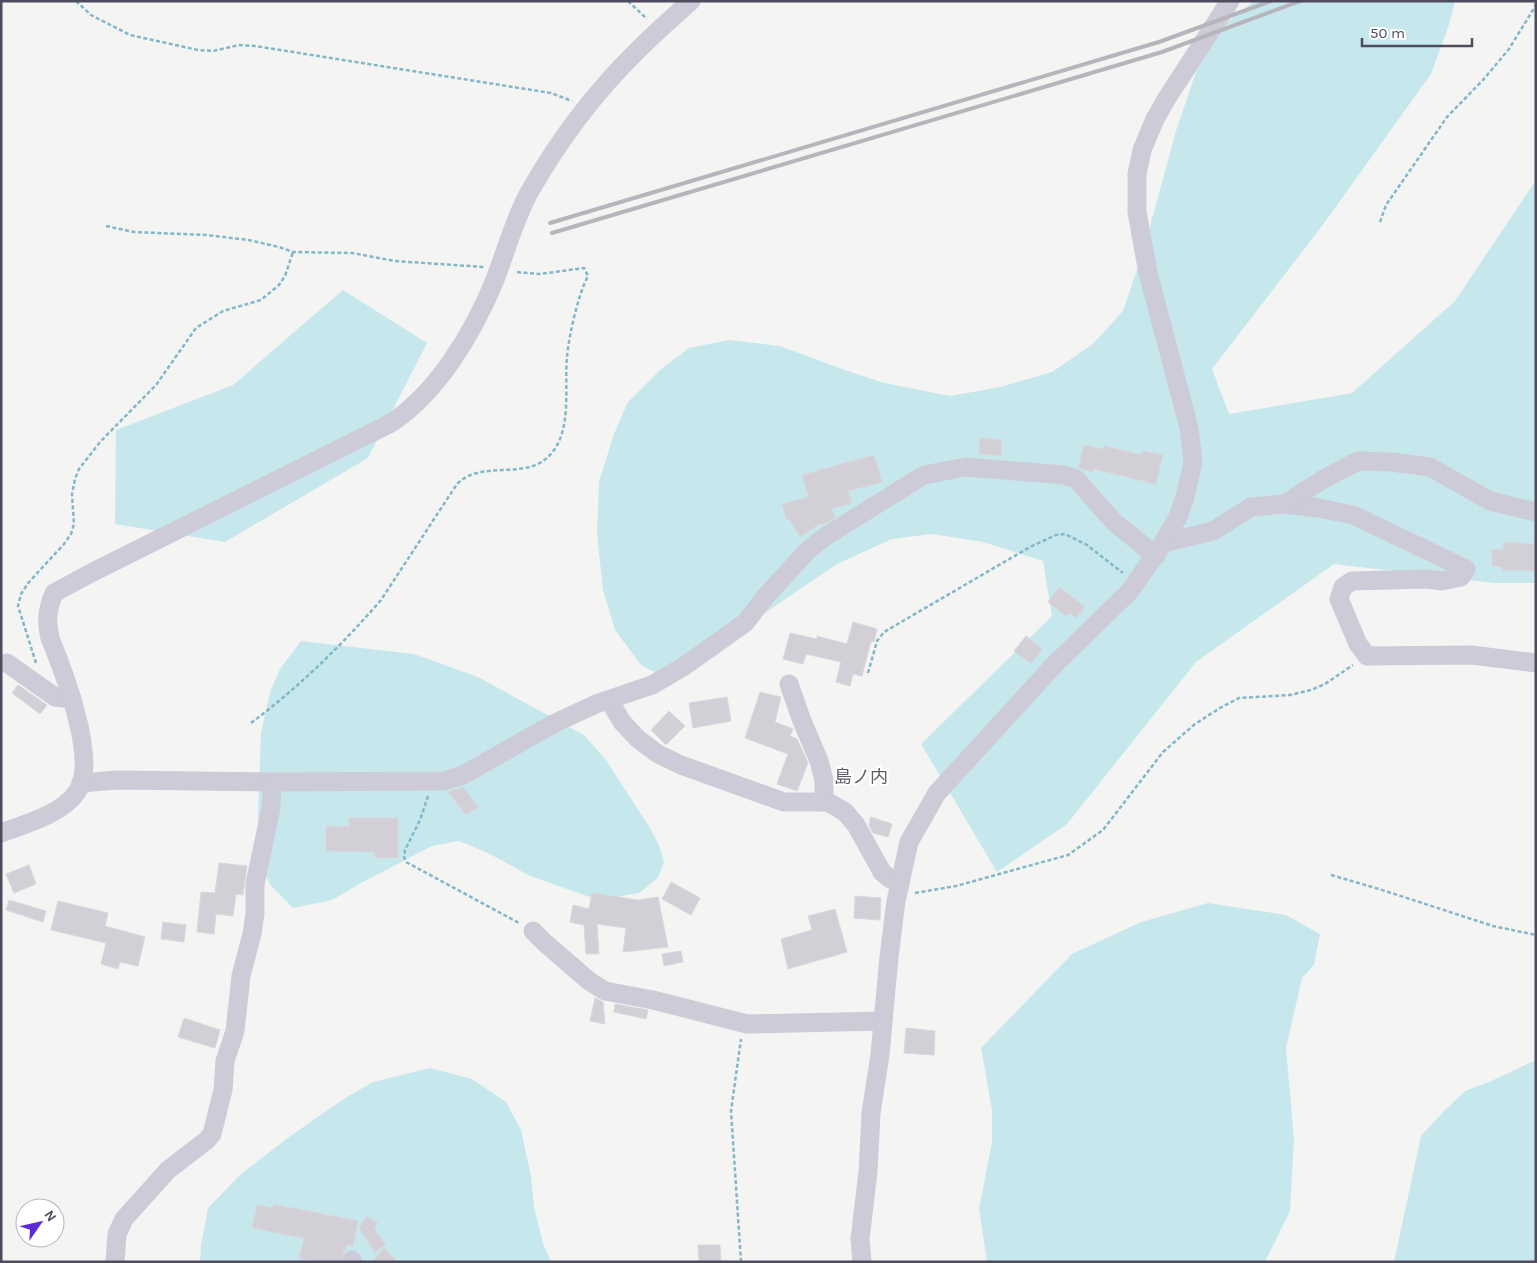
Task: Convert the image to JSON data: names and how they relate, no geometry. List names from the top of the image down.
{
  "districts": ["島ノ内"],
  "scale_bar": "50 m",
  "north": "top right"
}
